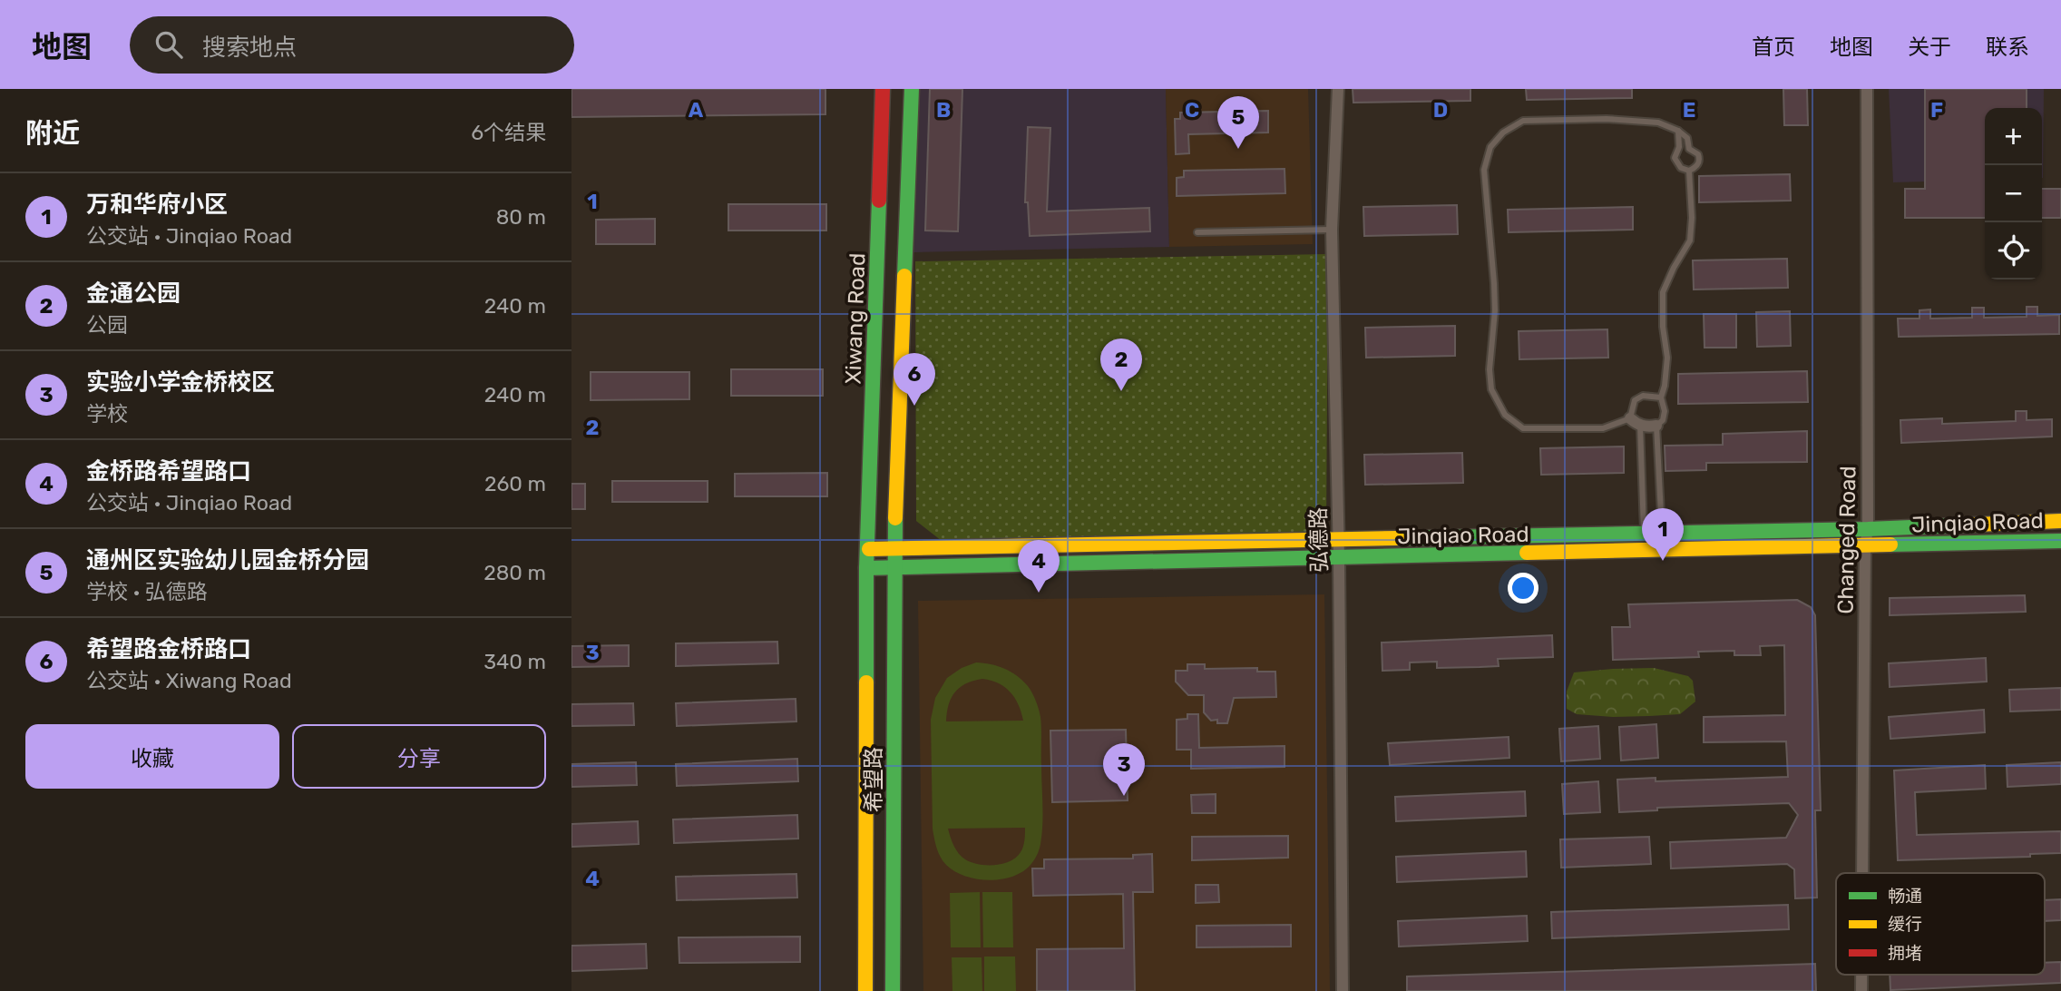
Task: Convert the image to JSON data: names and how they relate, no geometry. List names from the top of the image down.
{
  "streets": {
    "street": [
      "Xiwang Road",
      "Jinqiao Road",
      "弘德路",
      "Changed Road",
      "希望路"
    ]
  },
  "crossings": [
    ["Xiwang Road", "Jinqiao Road"],
    ["Xiwang Road", "希望路"],
    ["Jinqiao Road", "弘德路"],
    ["Jinqiao Road", "Changed Road"],
    ["Jinqiao Road", "希望路"]
  ],
  "legend": ["畅通", "缓行", "拥堵"],
  "page": {
    "header": "地图",
    "search": "搜索地点",
    "nav": [
      "首页",
      "地图",
      "关于",
      "联系"
    ],
    "heading": ["附近", "6个结果"],
    "pins": [
      "5",
      "2",
      "6",
      "1",
      "4",
      "3"
    ],
    "map_buttons": ["+", "−"],
    "list": [
      {
        "mark": "1",
        "name": "万和华府小区",
        "note": "公交站 · Jinqiao Road",
        "value": "80 m"
      },
      {
        "mark": "2",
        "name": "金通公园",
        "note": "公园",
        "value": "240 m"
      },
      {
        "mark": "3",
        "name": "实验小学金桥校区",
        "note": "学校",
        "value": "240 m"
      },
      {
        "mark": "4",
        "name": "金桥路希望路口",
        "note": "公交站 · Jinqiao Road",
        "value": "260 m"
      },
      {
        "mark": "5",
        "name": "通州区实验幼儿园金桥分园",
        "note": "学校 · 弘德路",
        "value": "280 m"
      },
      {
        "mark": "6",
        "name": "希望路金桥路口",
        "note": "公交站 · Xiwang Road",
        "value": "340 m"
      }
    ],
    "buttons": ["收藏", "分享"]
  },
  "grid": {
    "columns": [
      "A",
      "B",
      "C",
      "D",
      "E",
      "F"
    ],
    "rows": [
      "1",
      "2",
      "3",
      "4"
    ]
  }
}
